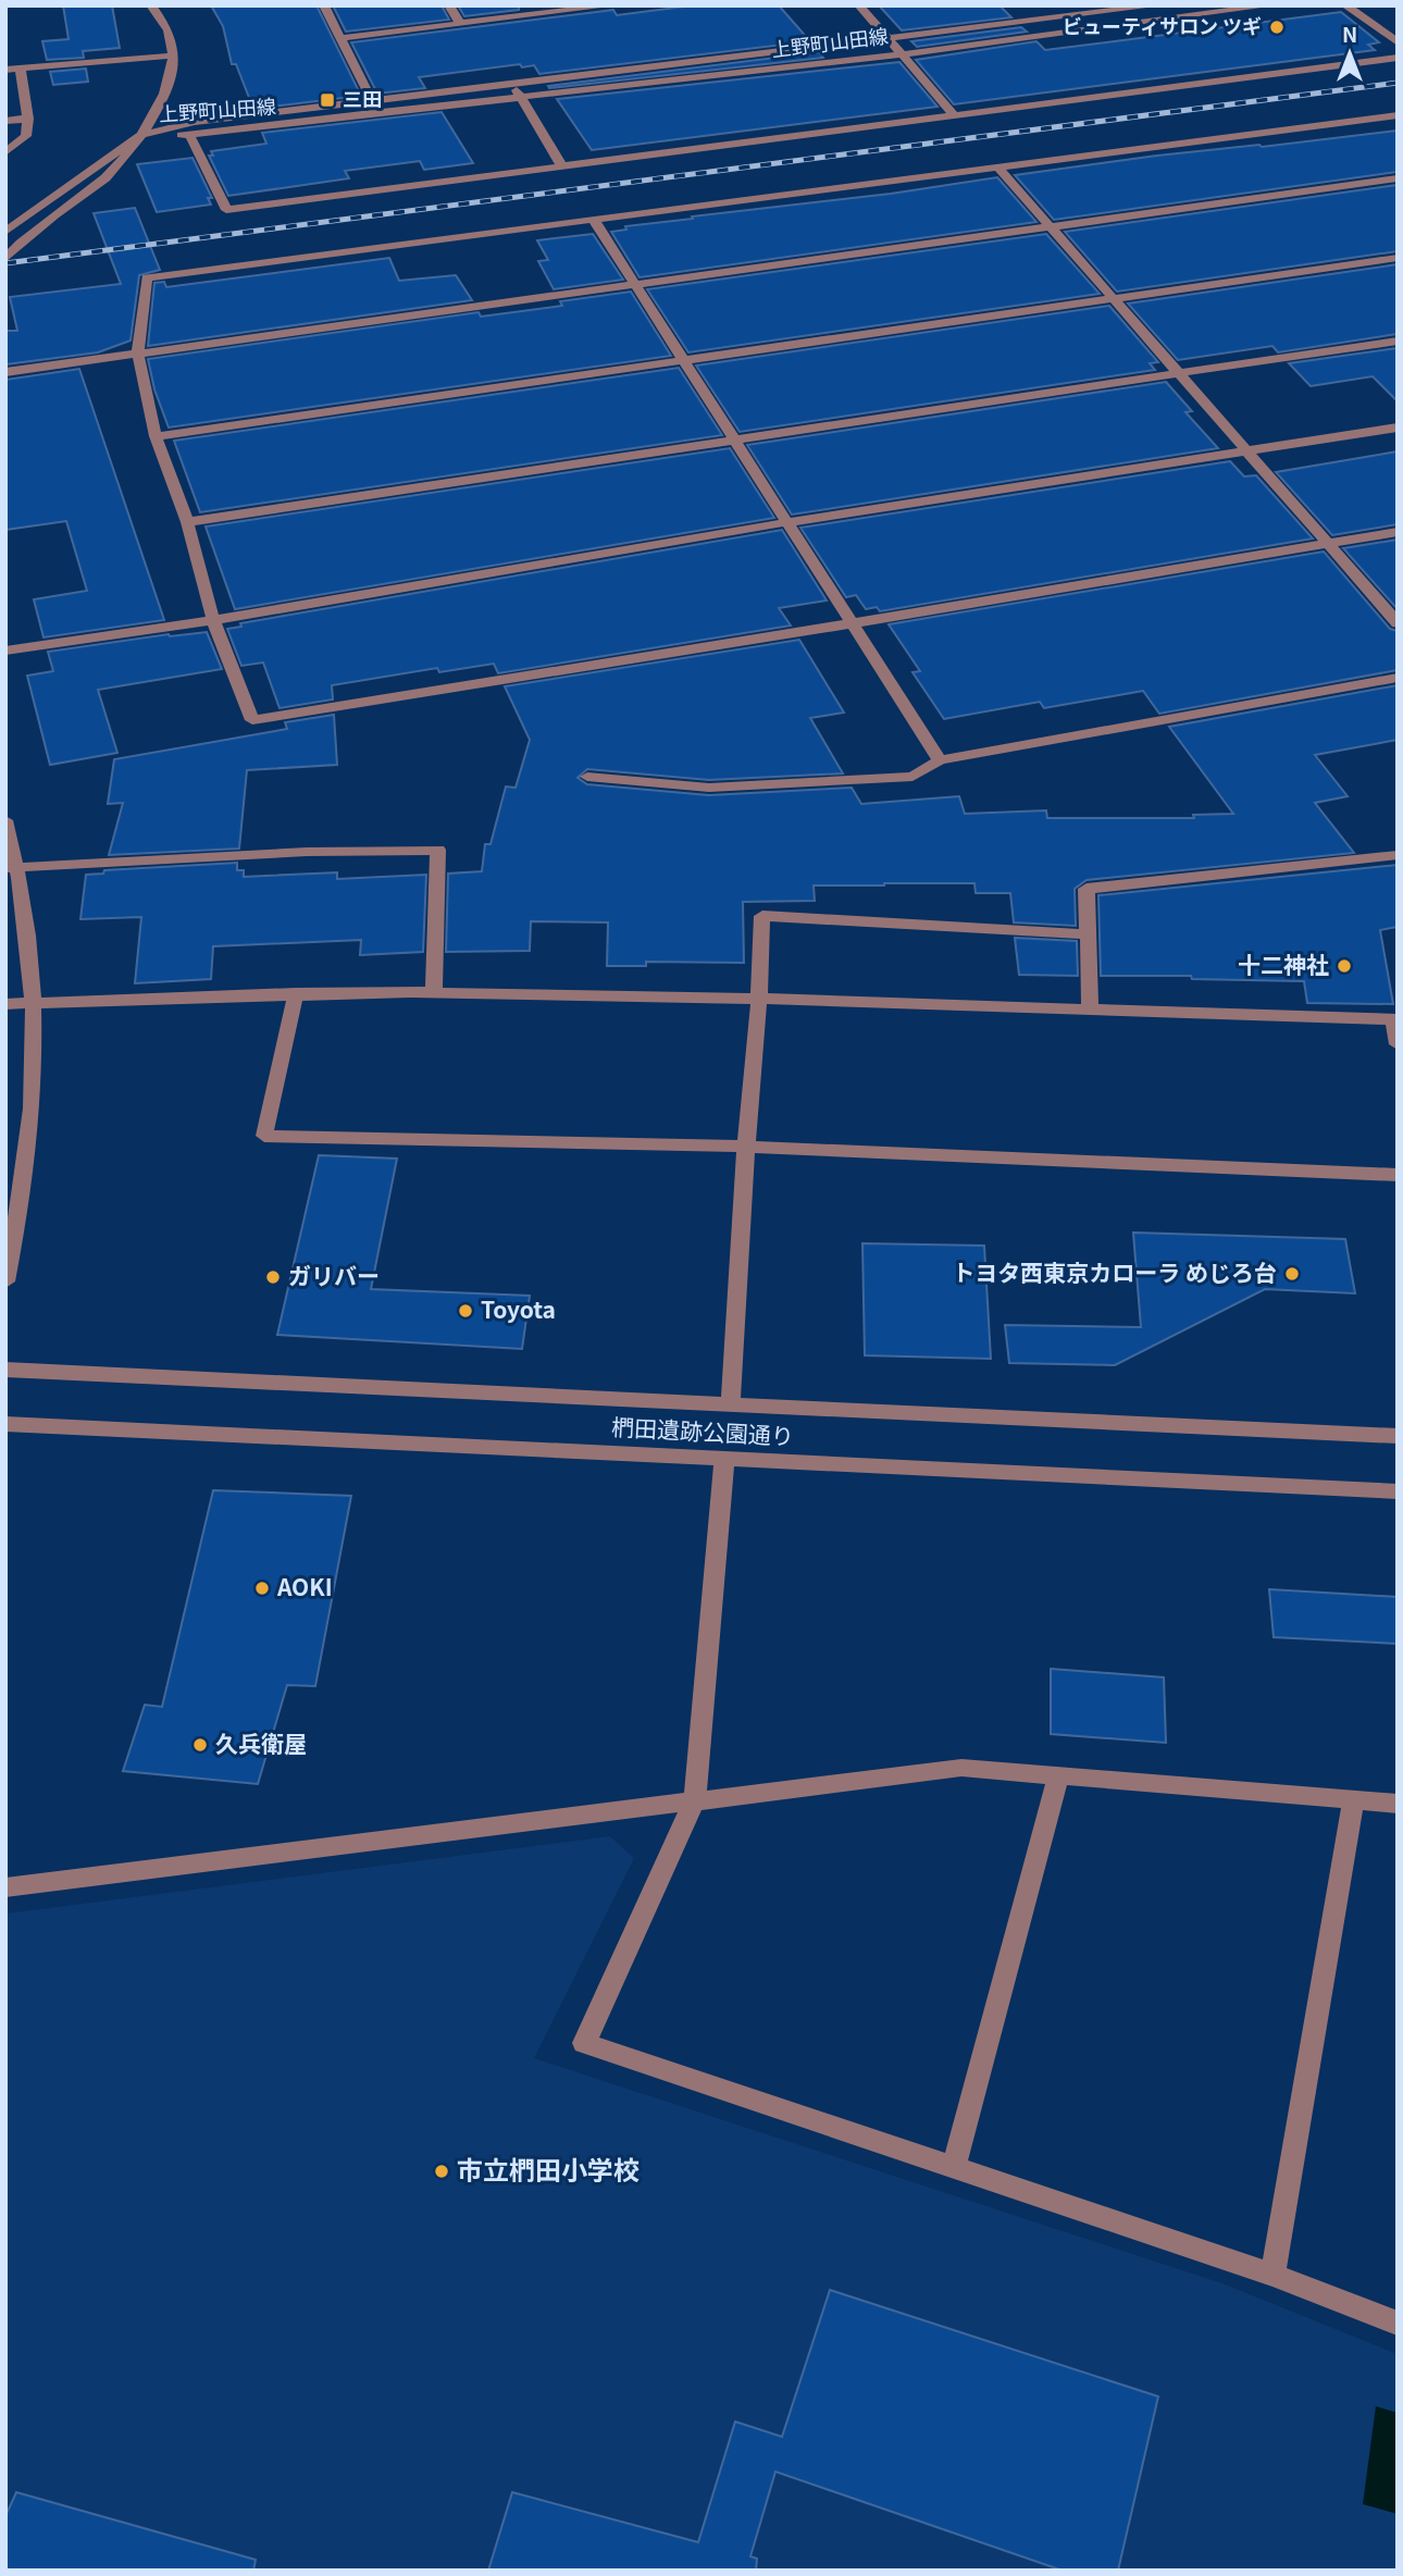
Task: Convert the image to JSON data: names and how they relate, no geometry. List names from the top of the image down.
{
  "streets": {
    "street": ["上野町山田線", "椚田遺跡公園通り"]
  },
  "places": {
    "other": [
      "ビューティサロン ツギ",
      "十二神社",
      "トヨタ西東京カローラ めじろ台",
      "ガリバー",
      "Toyota",
      "AOKI",
      "久兵衛屋",
      "市立椚田小学校"
    ],
    "transit": ["三田"]
  },
  "north": "top"
}
